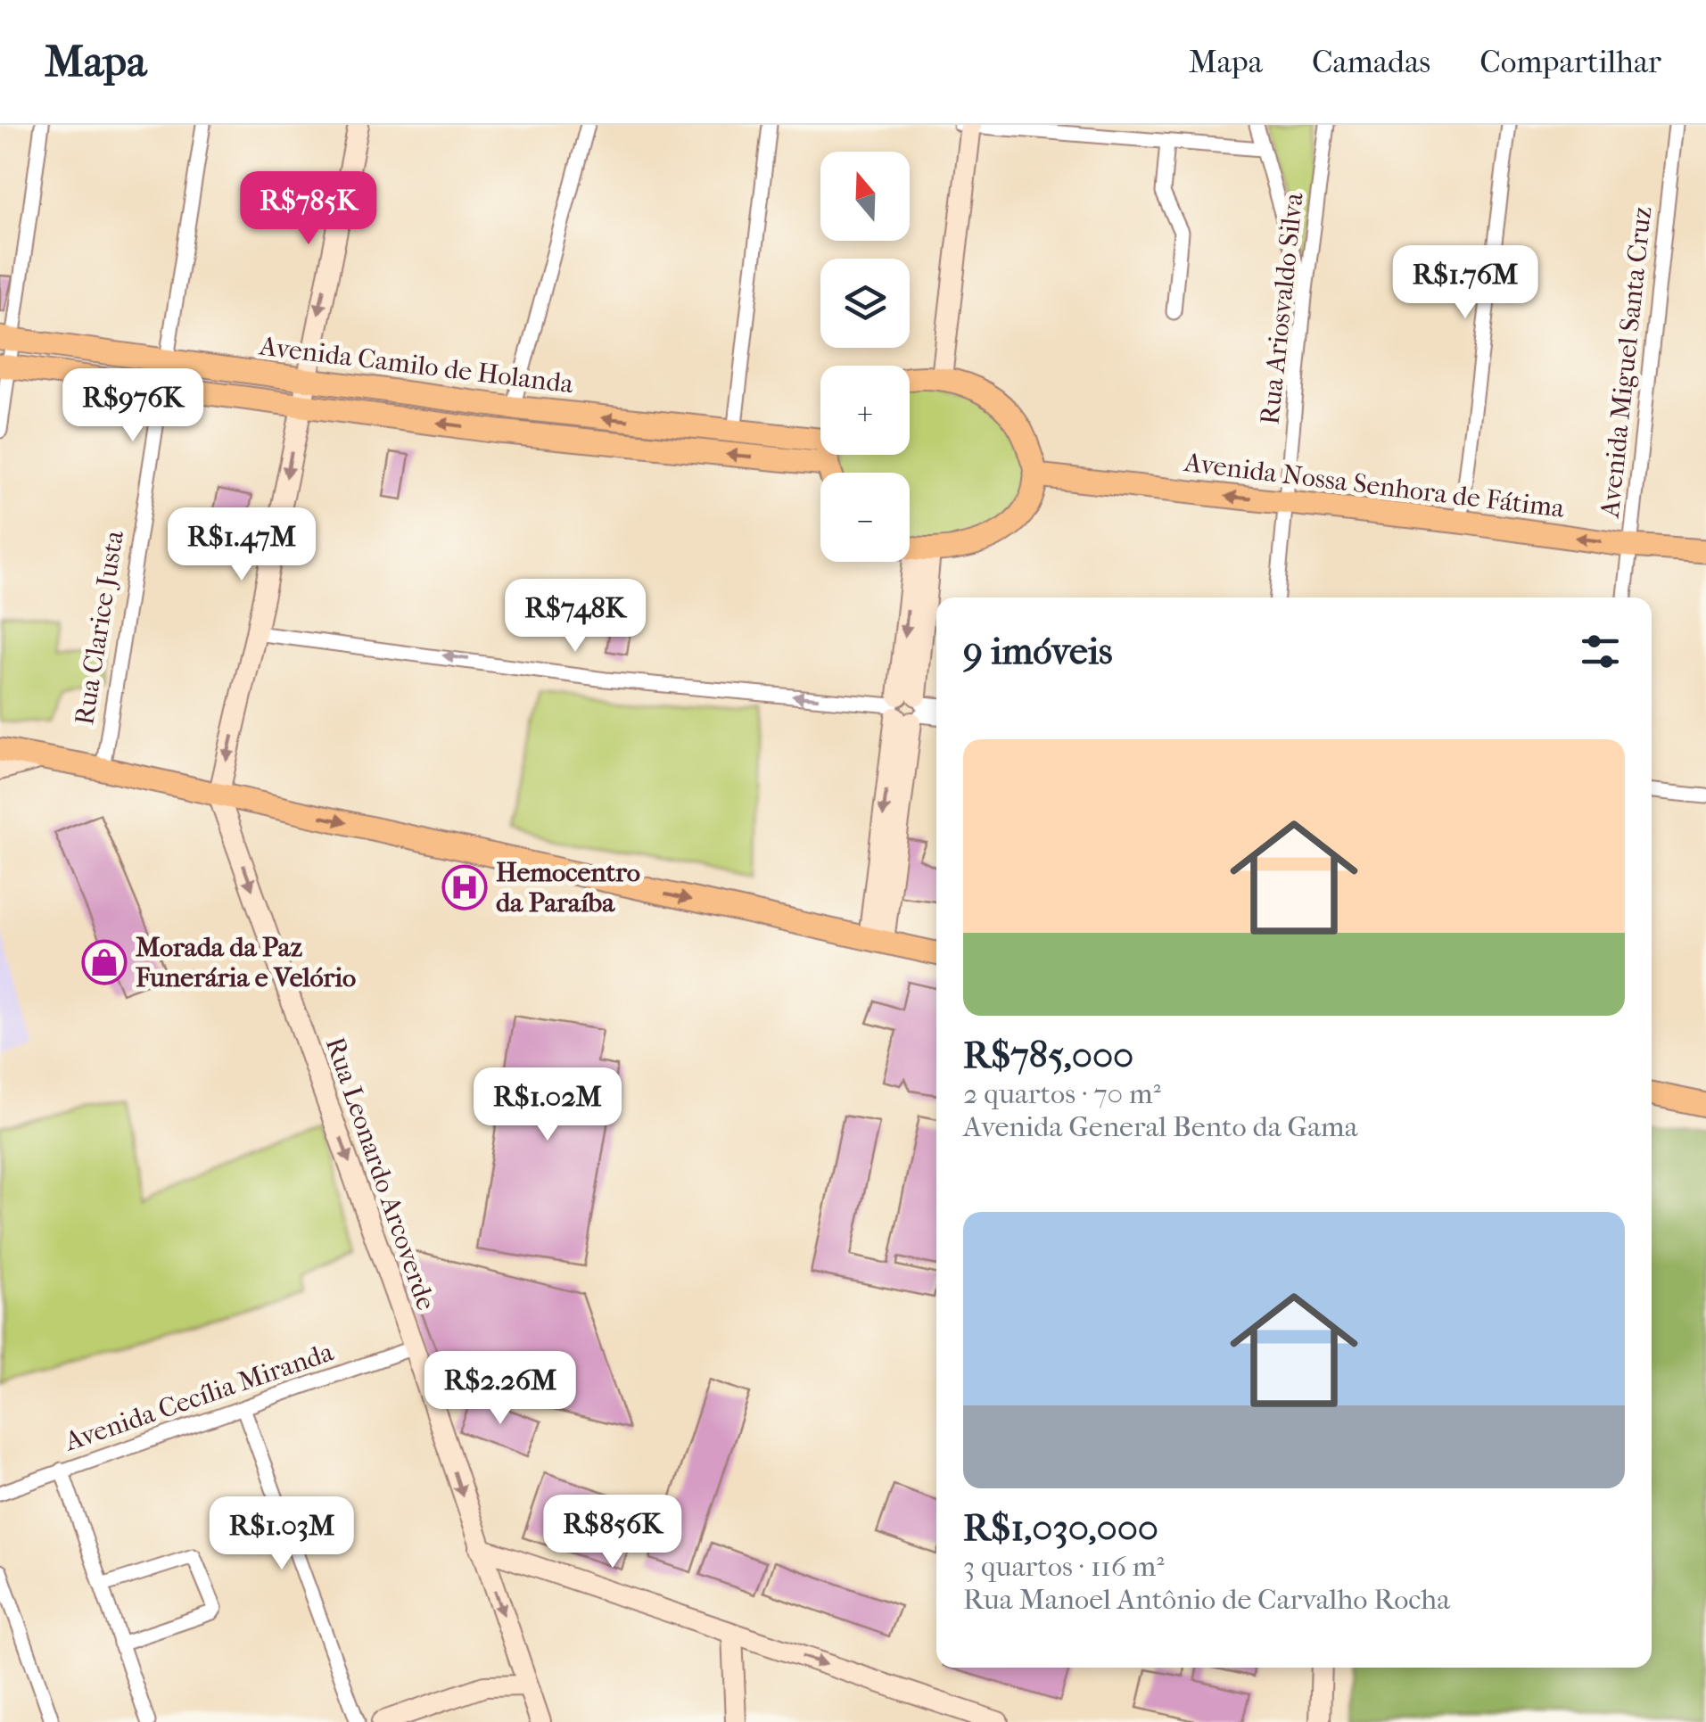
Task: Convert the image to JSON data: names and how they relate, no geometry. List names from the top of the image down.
{
  "streets": {
    "main road": ["Avenida Camilo de Holanda", "Avenida Nossa Senhora de Fátima"],
    "street": [
      "Rua Ariosvaldo Silva",
      "Avenida Miguel Santa Cruz",
      "Rua Clarice Justa",
      "Rua Leonardo Arcoverde",
      "Avenida Cecília Miranda"
    ]
  },
  "crossings": [
    ["Rua Ariosvaldo Silva", "Avenida Nossa Senhora de Fátima"],
    ["Avenida Miguel Santa Cruz", "Avenida Nossa Senhora de Fátima"],
    ["Avenida Camilo de Holanda", "Rua Clarice Justa"],
    ["Rua Leonardo Arcoverde", "Avenida Cecília Miranda"]
  ],
  "one_way": ["Avenida Nossa Senhora de Fátima"],
  "places": {
    "hospital": ["Hemocentro da Paraíba"],
    "shop": ["Morada da Paz Funerária e Velório"]
  },
  "north": "top",
  "page": {
    "header": "Mapa",
    "nav": ["Mapa", "Camadas", "Compartilhar"],
    "map_buttons": ["+", "−"],
    "price": [
      "R$785K",
      "R$1.76M",
      "R$976K",
      "R$1.47M",
      "R$748K",
      "R$1.02M",
      "R$2.26M",
      "R$856K",
      "R$1.03M"
    ],
    "heading": "9 imóveis",
    "list": [
      {
        "name": "R$785,000",
        "note": "2 quartos · 70 m² · Avenida General Bento da Gama"
      },
      {
        "name": "R$1,030,000",
        "note": "3 quartos · 116 m² · Rua Manoel Antônio de Carvalho Rocha"
      }
    ]
  }
}
